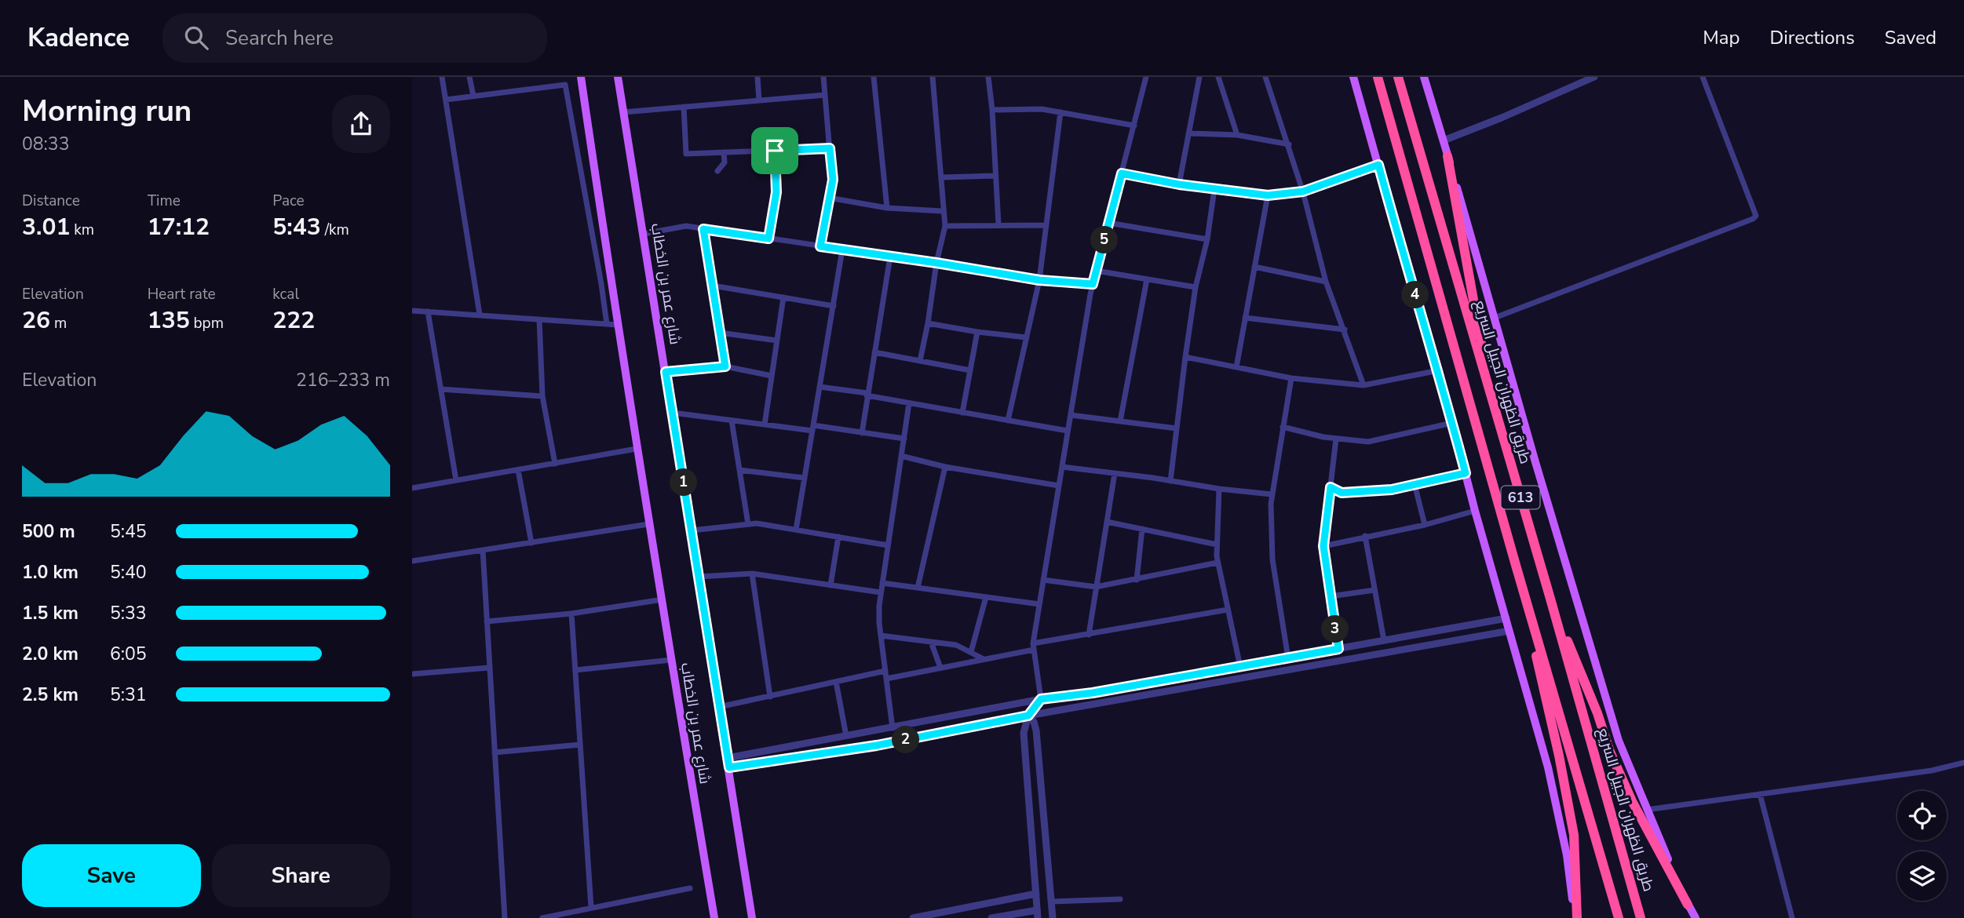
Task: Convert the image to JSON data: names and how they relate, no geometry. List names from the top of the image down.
{
  "streets": {
    "highway": ["طريق الظهران الجبيل السريع", "613"],
    "main road": ["شارع عمر بن الخطاب"]
  },
  "page": {
    "header": "Kadence",
    "search": "Search here",
    "nav": ["Map", "Directions", "Saved"],
    "heading": ["Morning run", "08:33"],
    "stats": [
      ["Distance", "3.01 km"],
      ["Time", "17:12"],
      ["Pace", "5:43 /km"],
      ["Elevation", "26 m"],
      ["Heart rate", "135 bpm"],
      ["kcal", "222"]
    ],
    "pins": [
      "5",
      "4",
      "1",
      "3",
      "2"
    ],
    "chart": ["Elevation", "216–233 m"],
    "list": [
      {
        "name": "500 m",
        "note": "5:45"
      },
      {
        "name": "1.0 km",
        "note": "5:40"
      },
      {
        "name": "1.5 km",
        "note": "5:33"
      },
      {
        "name": "2.0 km",
        "note": "6:05"
      },
      {
        "name": "2.5 km",
        "note": "5:31"
      }
    ],
    "buttons": ["Save", "Share"]
  }
}
